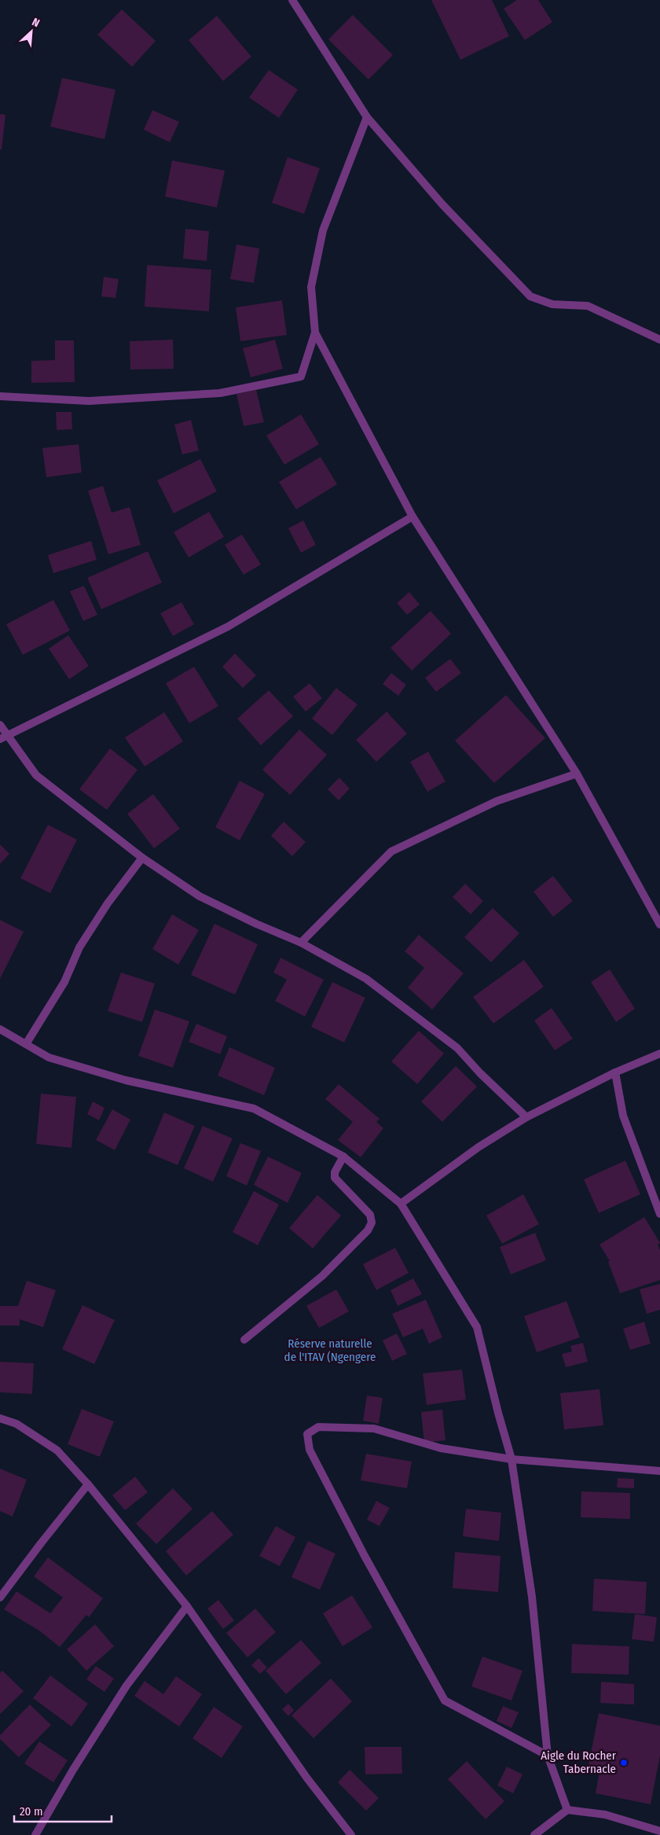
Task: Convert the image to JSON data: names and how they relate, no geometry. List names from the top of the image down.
{
  "parks": ["Réserve naturelle de l'ITAV (Ngengere"],
  "places": ["Aigle du Rocher Tabernacle"],
  "scale_bar": "20 m",
  "north": "top right"
}
